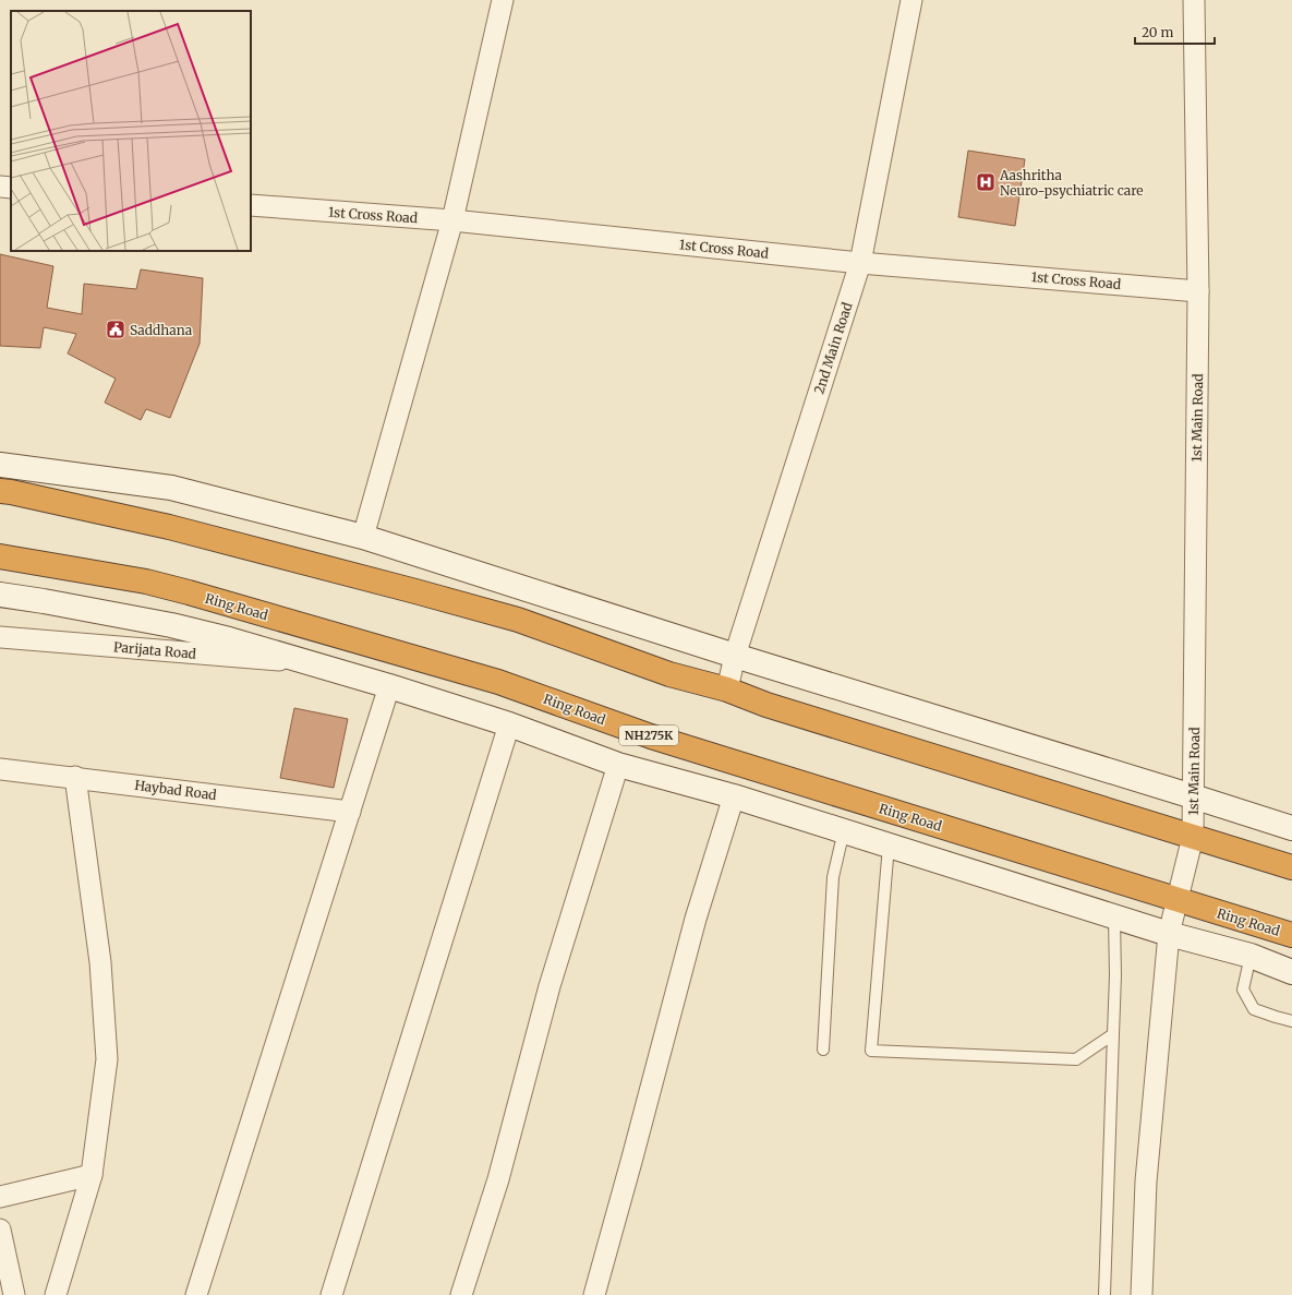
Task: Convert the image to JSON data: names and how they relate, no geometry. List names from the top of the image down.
{
  "streets": {
    "highway": ["Ring Road", "NH275K"],
    "street": [
      "1st Cross Road",
      "2nd Main Road",
      "1st Main Road",
      "Parijata Road",
      "Haybad Road"
    ]
  },
  "crossings": [
    ["1st Cross Road", "2nd Main Road"],
    ["1st Cross Road", "1st Main Road"],
    ["1st Main Road", "Ring Road"]
  ],
  "places": {
    "hospital": ["Aashritha Neuro-psychiatric care"],
    "public building": ["Saddhana"]
  },
  "scale_bar": "20 m"
}
